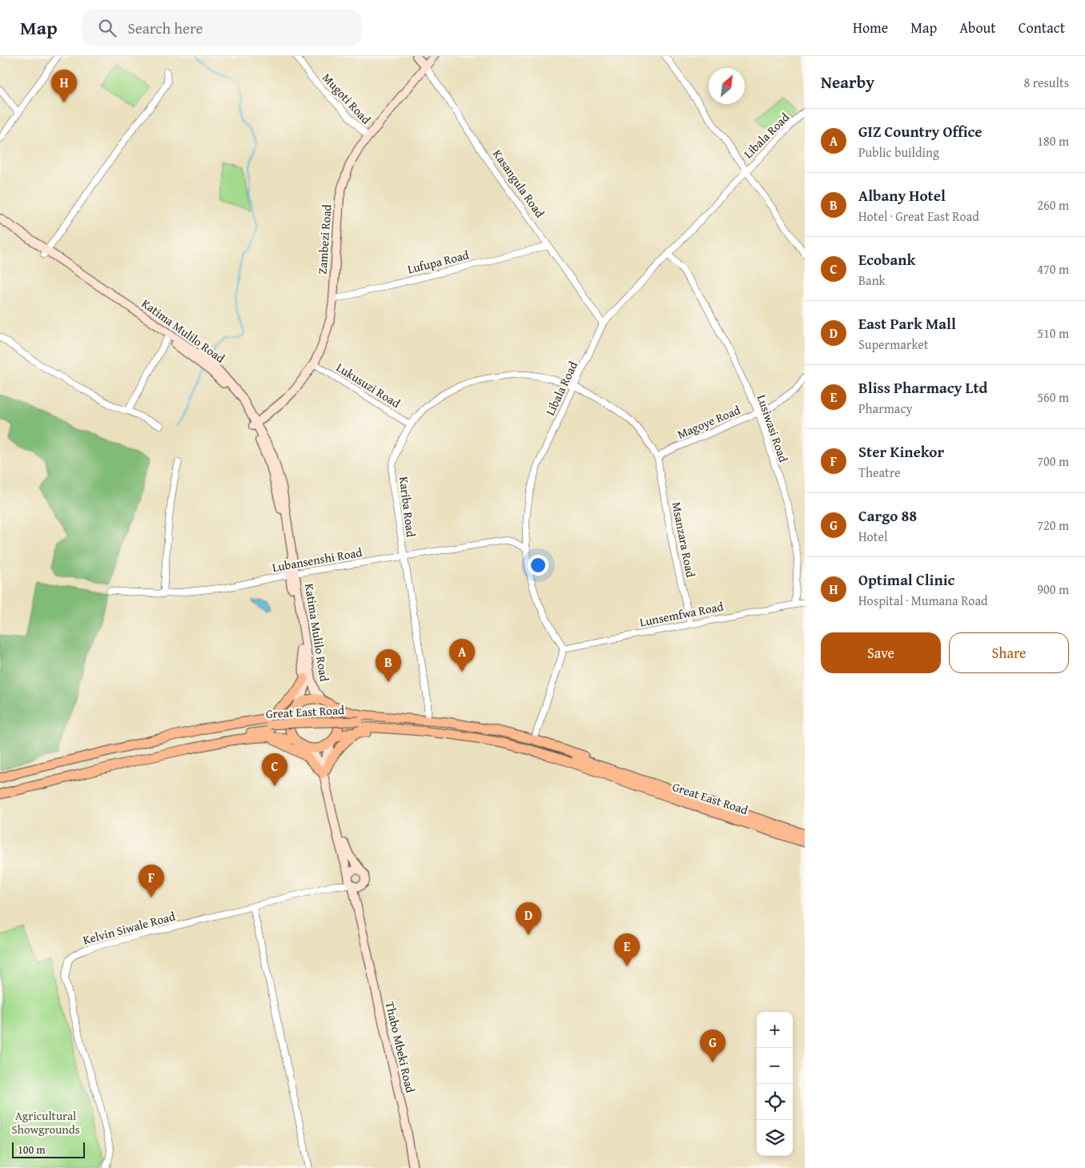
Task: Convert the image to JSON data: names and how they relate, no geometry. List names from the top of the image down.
{
  "streets": {
    "main road": [
      "Kasangula Road",
      "Zambezi Road",
      "Katima Mulilo Road",
      "Great East Road",
      "Thabo Mbeki Road"
    ],
    "street": [
      "Mugoti Road",
      "Libala Road",
      "Lufupa Road",
      "Lukusuzi Road",
      "Magoye Road",
      "Lusiwasi Road",
      "Kariba Road",
      "Msanzara Road",
      "Lubansenshi Road",
      "Lunsemfwa Road",
      "Kelvin Siwale Road"
    ]
  },
  "crossings": [
    ["Mugoti Road", "Zambezi Road"],
    ["Libala Road", "Kasangula Road"],
    ["Libala Road", "Lusiwasi Road"],
    ["Libala Road", "Kariba Road"],
    ["Libala Road", "Lubansenshi Road"],
    ["Libala Road", "Lunsemfwa Road"],
    ["Kasangula Road", "Zambezi Road"],
    ["Kasangula Road", "Lufupa Road"],
    ["Zambezi Road", "Lufupa Road"],
    ["Zambezi Road", "Katima Mulilo Road"],
    ["Zambezi Road", "Lukusuzi Road"],
    ["Katima Mulilo Road", "Lubansenshi Road"],
    ["Katima Mulilo Road", "Great East Road"],
    ["Katima Mulilo Road", "Thabo Mbeki Road"],
    ["Lukusuzi Road", "Kariba Road"],
    ["Magoye Road", "Lusiwasi Road"],
    ["Magoye Road", "Kariba Road"],
    ["Magoye Road", "Msanzara Road"],
    ["Lusiwasi Road", "Lunsemfwa Road"],
    ["Kariba Road", "Msanzara Road"],
    ["Kariba Road", "Lubansenshi Road"],
    ["Kariba Road", "Great East Road"],
    ["Msanzara Road", "Lunsemfwa Road"],
    ["Great East Road", "Thabo Mbeki Road"],
    ["Kelvin Siwale Road", "Thabo Mbeki Road"]
  ],
  "parks": ["Agricultural Showgrounds"],
  "scale_bar": "100 m",
  "north": "top right",
  "page": {
    "header": "Map",
    "search": "Search here",
    "nav": [
      "Home",
      "Map",
      "About",
      "Contact"
    ],
    "heading": ["Nearby", "8 results"],
    "pins": [
      "H",
      "A",
      "B",
      "C",
      "F",
      "D",
      "E",
      "G"
    ],
    "list": [
      {
        "mark": "A",
        "name": "GIZ Country Office",
        "note": "Public building",
        "value": "180 m"
      },
      {
        "mark": "B",
        "name": "Albany Hotel",
        "note": "Hotel · Great East Road",
        "value": "260 m"
      },
      {
        "mark": "C",
        "name": "Ecobank",
        "note": "Bank",
        "value": "470 m"
      },
      {
        "mark": "D",
        "name": "East Park Mall",
        "note": "Supermarket",
        "value": "510 m"
      },
      {
        "mark": "E",
        "name": "Bliss Pharmacy Ltd",
        "note": "Pharmacy",
        "value": "560 m"
      },
      {
        "mark": "F",
        "name": "Ster Kinekor",
        "note": "Theatre",
        "value": "700 m"
      },
      {
        "mark": "G",
        "name": "Cargo 88",
        "note": "Hotel",
        "value": "720 m"
      },
      {
        "mark": "H",
        "name": "Optimal Clinic",
        "note": "Hospital · Mumana Road",
        "value": "900 m"
      }
    ],
    "buttons": ["Save", "Share"],
    "map_buttons": ["+", "−"],
    "scale": "100 m"
  }
}
